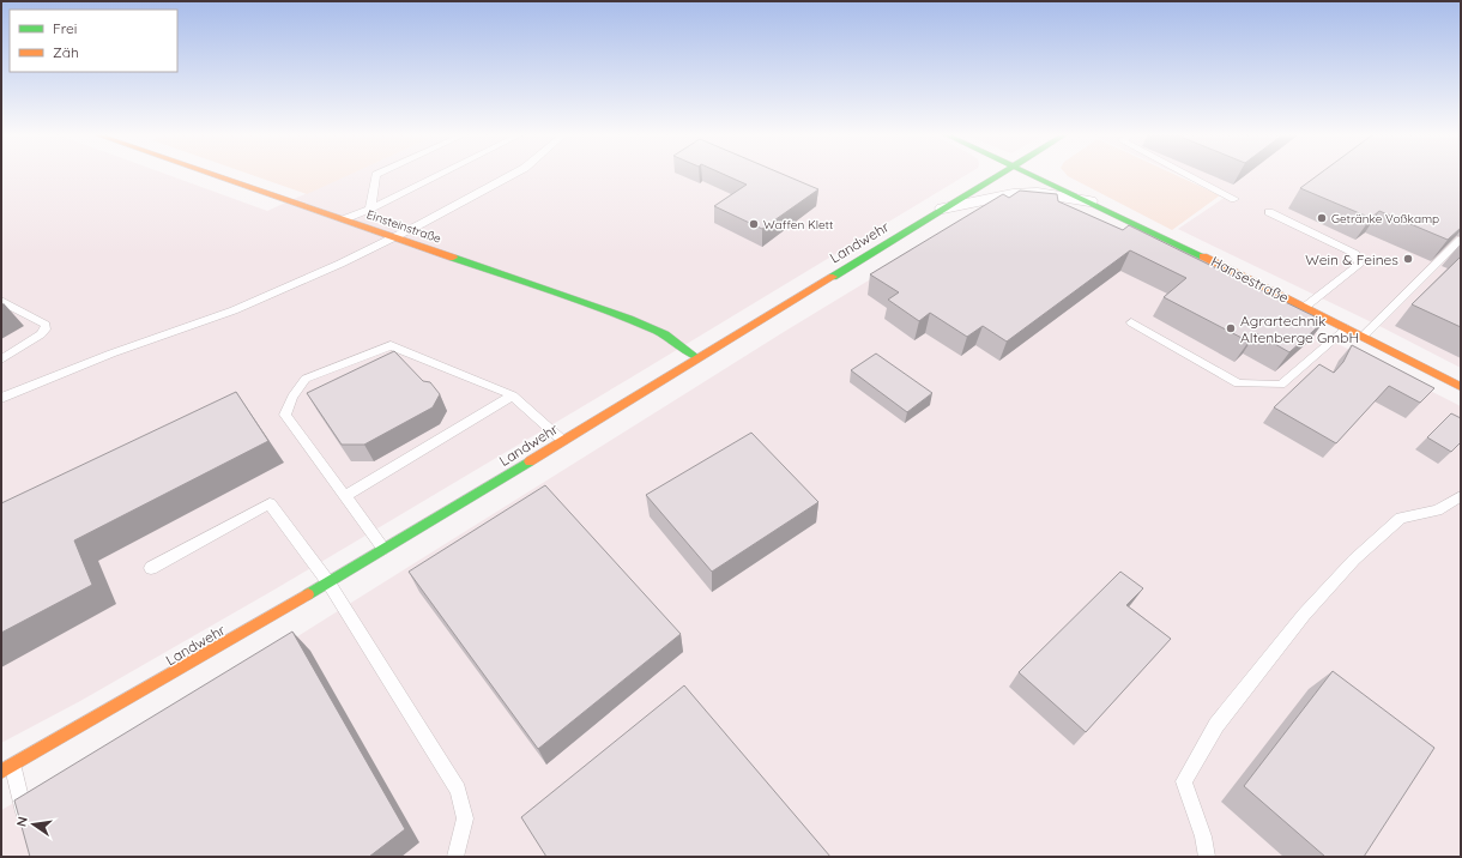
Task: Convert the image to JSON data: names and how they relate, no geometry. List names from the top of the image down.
{
  "streets": {
    "street": ["Einsteinstraße", "Landwehr", "Hansestraße"]
  },
  "crossings": [
    ["Einsteinstraße", "Landwehr"],
    ["Landwehr", "Hansestraße"]
  ],
  "places": [
    "Getränke Voßkamp",
    "Waffen Klett",
    "Wein & Feines",
    "Agrartechnik Altenberge GmbH"
  ],
  "legend": ["Frei", "Zäh"],
  "north": "left"
}
